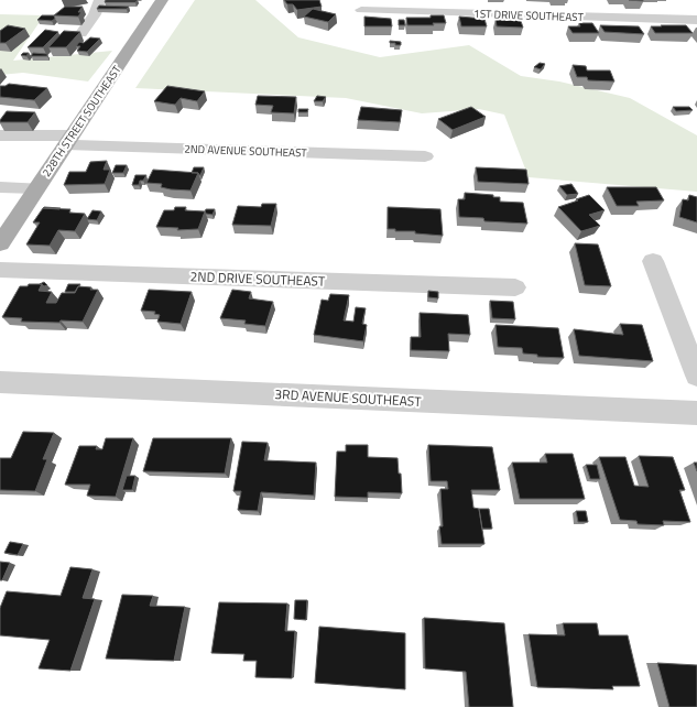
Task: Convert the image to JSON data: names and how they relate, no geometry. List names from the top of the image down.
{
  "streets": {
    "main road": ["228TH STREET SOUTHEAST"],
    "street": [
      "1ST DRIVE SOUTHEAST",
      "2ND AVENUE SOUTHEAST",
      "2ND DRIVE SOUTHEAST",
      "3RD AVENUE SOUTHEAST"
    ]
  },
  "crossings": [
    ["228TH STREET SOUTHEAST", "2ND AVENUE SOUTHEAST"]
  ]
}
